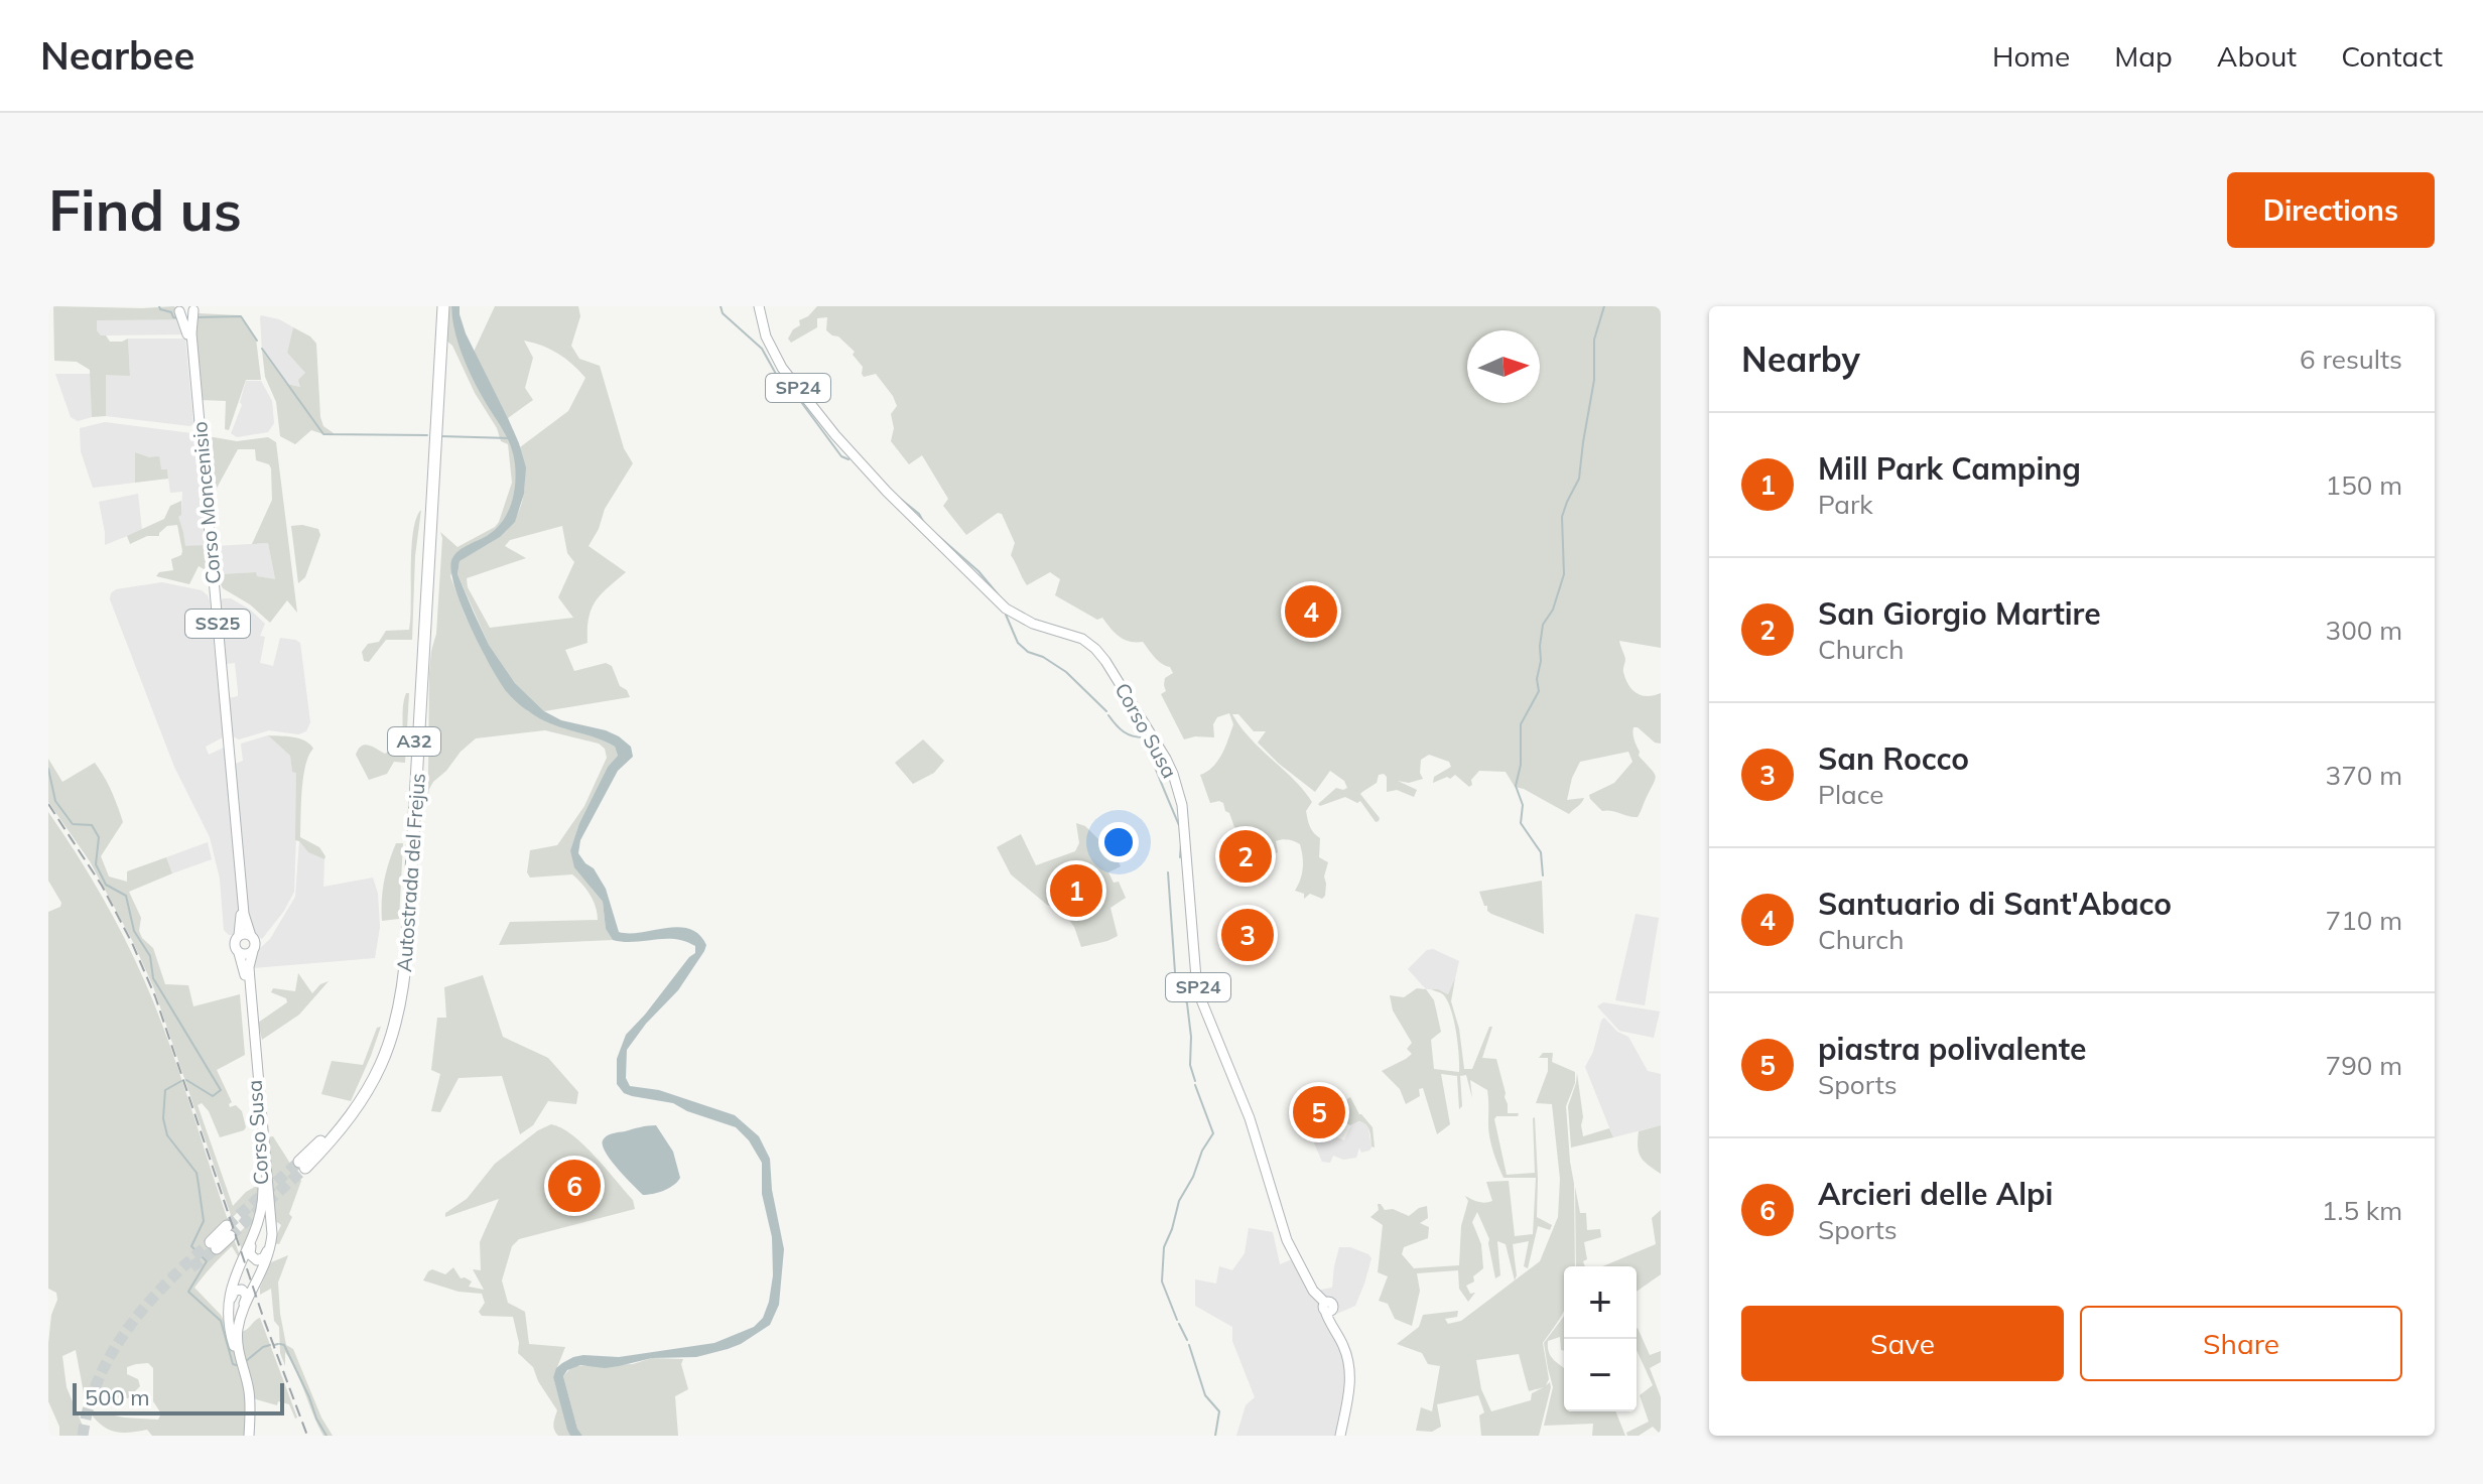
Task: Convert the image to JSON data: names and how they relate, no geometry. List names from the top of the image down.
{
  "streets": {
    "highway": ["A32", "Autostrada del Frejus"],
    "main road": [
      "SP24",
      "Corso Moncenisio",
      "SS25",
      "Corso Susa"
    ]
  },
  "crossings": [
    ["Corso Moncenisio", "SS25"],
    ["SS25", "Corso Susa"]
  ],
  "scale_bar": "500 m",
  "north": "right",
  "page": {
    "header": "Nearbee",
    "nav": [
      "Home",
      "Map",
      "About",
      "Contact"
    ],
    "buttons": [
      "Directions",
      ["Save", "Share"]
    ],
    "title": "Find us",
    "heading": ["Nearby", "6 results"],
    "list": [
      {
        "mark": "1",
        "name": "Mill Park Camping",
        "note": "Park",
        "value": "150 m"
      },
      {
        "mark": "2",
        "name": "San Giorgio Martire",
        "note": "Church",
        "value": "300 m"
      },
      {
        "mark": "3",
        "name": "San Rocco",
        "note": "Place",
        "value": "370 m"
      },
      {
        "mark": "4",
        "name": "Santuario di Sant'Abaco",
        "note": "Church",
        "value": "710 m"
      },
      {
        "mark": "5",
        "name": "piastra polivalente",
        "note": "Sports",
        "value": "790 m"
      },
      {
        "mark": "6",
        "name": "Arcieri delle Alpi",
        "note": "Sports",
        "value": "1.5 km"
      }
    ],
    "pins": [
      "4",
      "2",
      "1",
      "3",
      "5",
      "6"
    ],
    "map_buttons": ["+", "−"],
    "scale": "500 m"
  }
}
